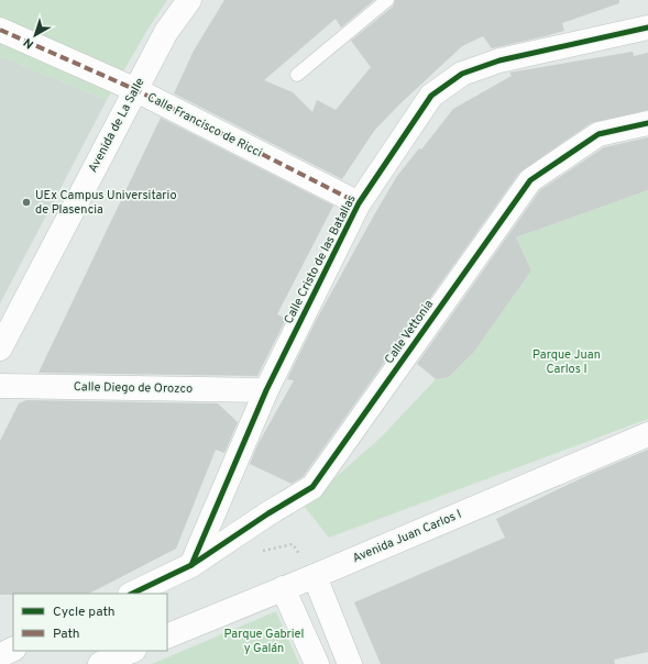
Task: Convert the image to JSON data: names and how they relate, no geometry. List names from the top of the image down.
{
  "streets": {
    "street": [
      "Avenida de La Salle",
      "Calle Francisco de Ricci",
      "Calle Cristo de las Batallas",
      "Calle Vettonia",
      "Calle Diego de Orozco",
      "Avenida Juan Carlos I"
    ]
  },
  "crossings": [
    ["Avenida de La Salle", "Calle Francisco de Ricci"],
    ["Calle Francisco de Ricci", "Calle Cristo de las Batallas"],
    ["Calle Cristo de las Batallas", "Calle Vettonia"],
    ["Calle Cristo de las Batallas", "Calle Diego de Orozco"]
  ],
  "parks": ["Parque Juan Carlos I", "Parque Gabriel y Galán"],
  "places": ["UEx Campus Universitario de Plasencia"],
  "legend": ["Cycle path", "Path"],
  "north": "bottom left"
}
